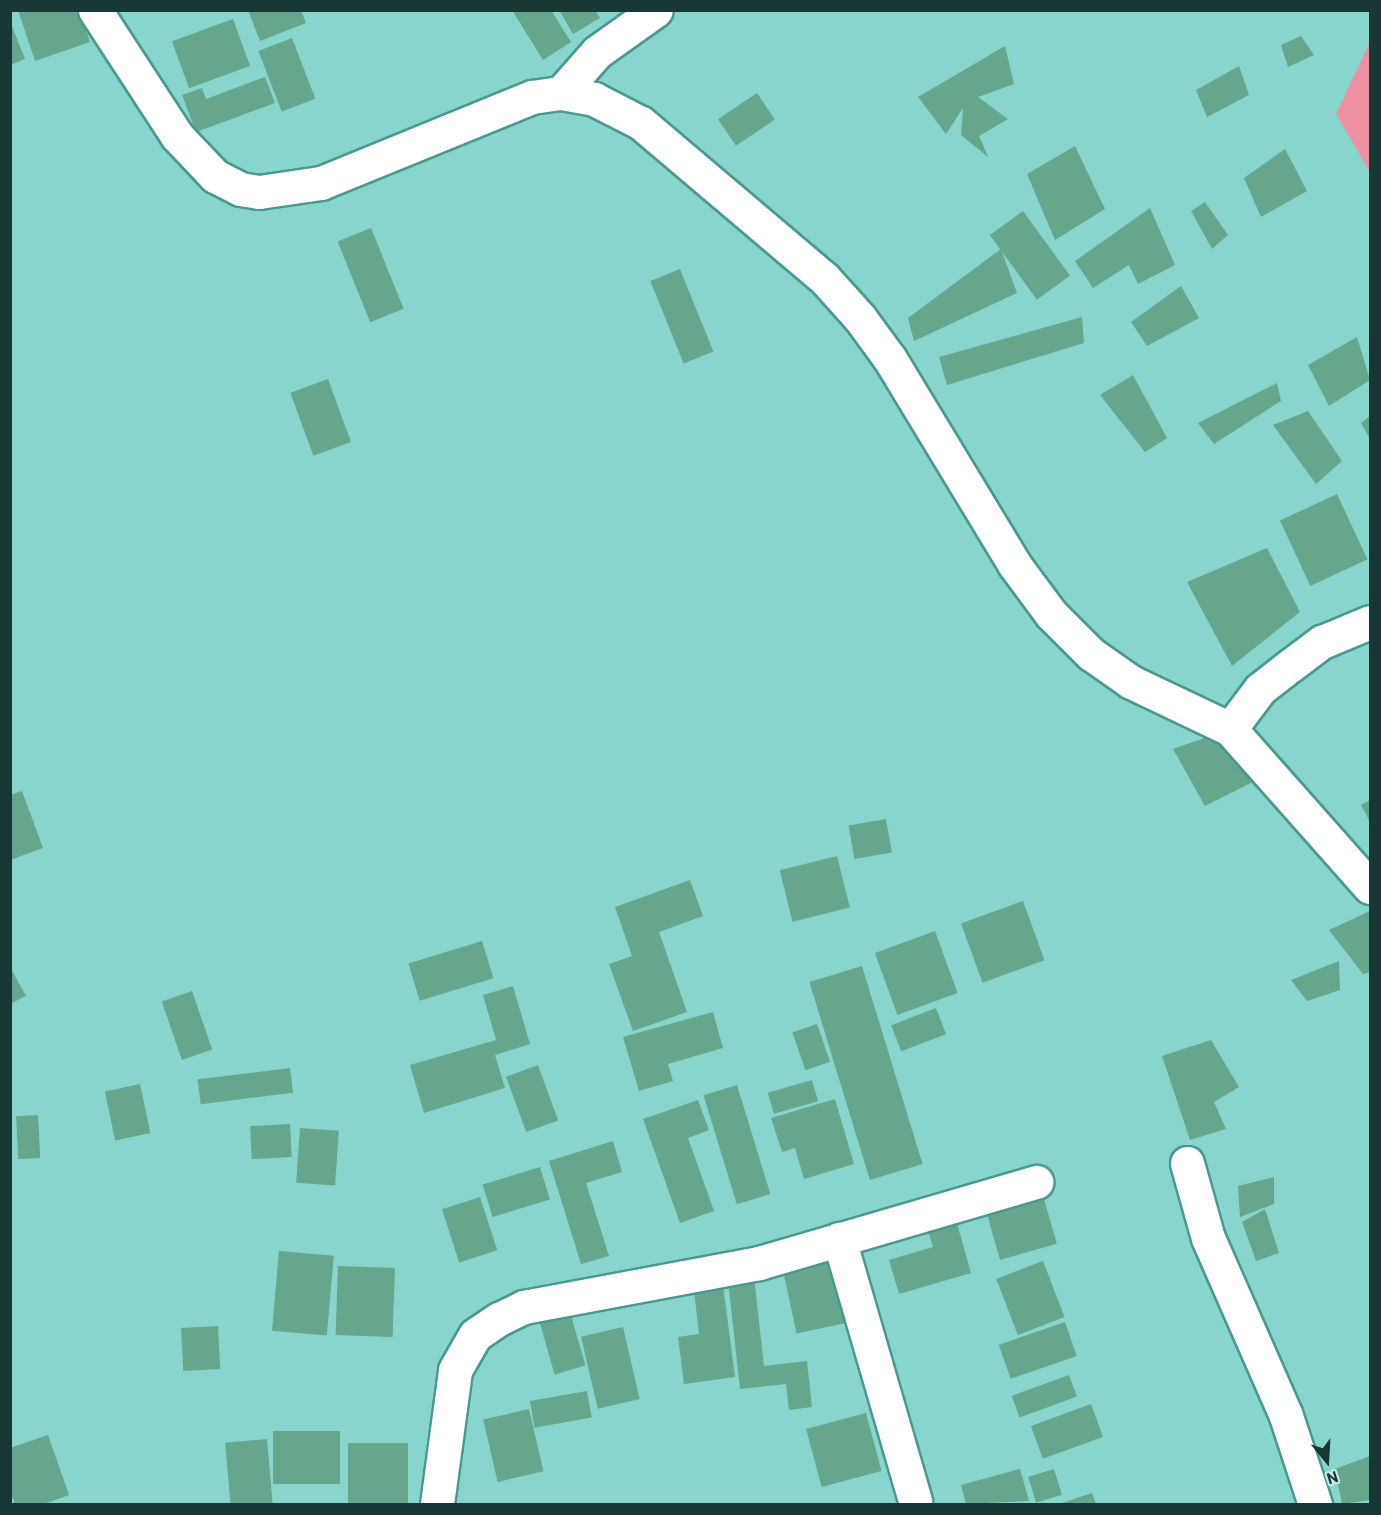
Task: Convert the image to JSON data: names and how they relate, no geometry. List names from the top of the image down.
{
  "north": "bottom"
}
